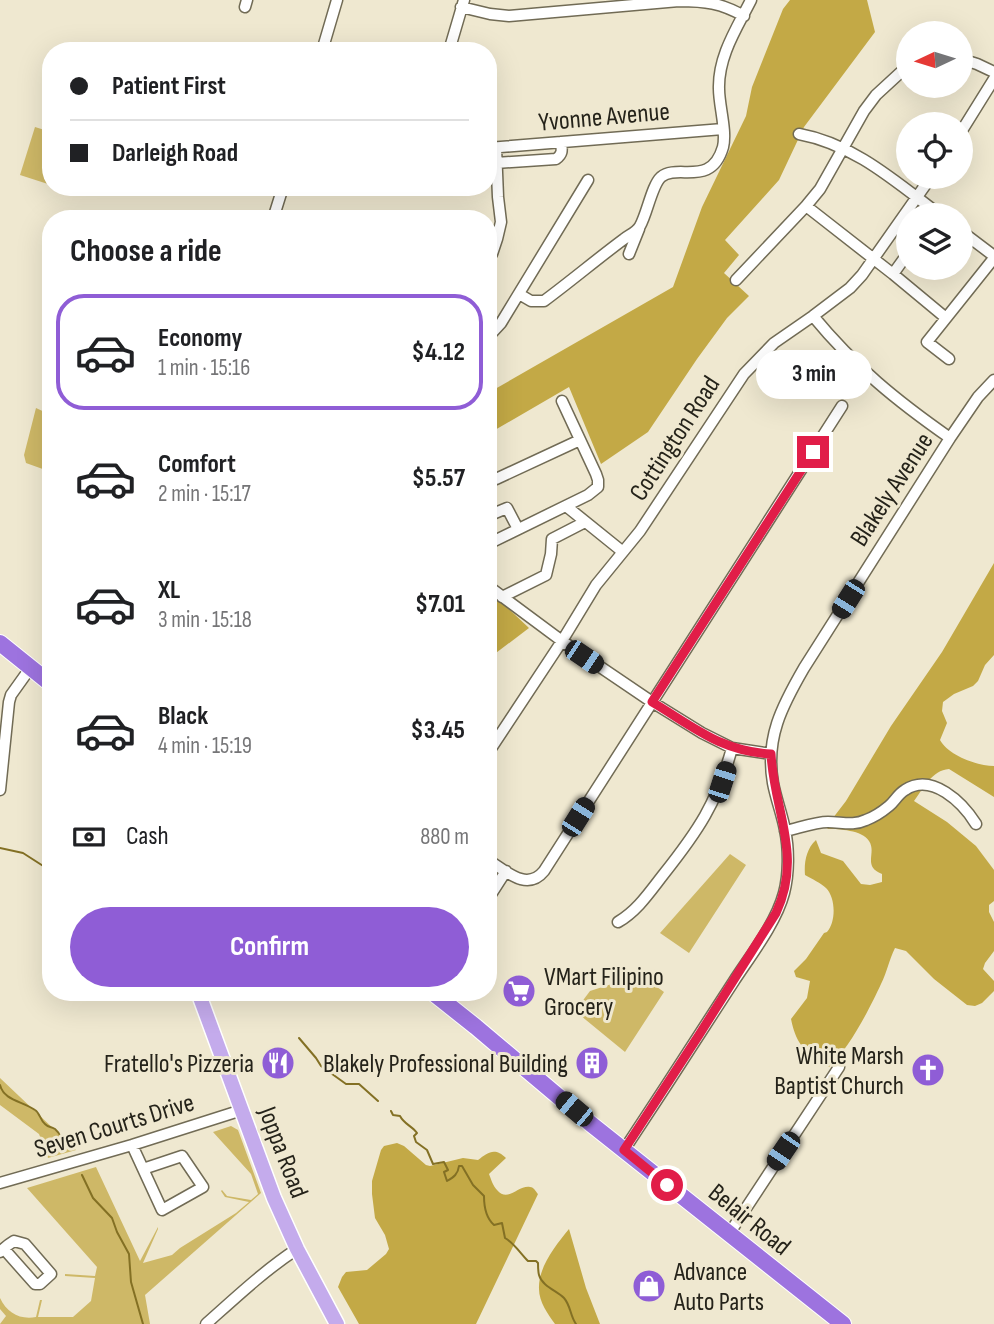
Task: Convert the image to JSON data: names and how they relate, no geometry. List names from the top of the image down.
{
  "streets": {
    "highway": ["Belair Road"],
    "main road": ["Joppa Road"],
    "street": [
      "Yvonne Avenue",
      "Cottington Road",
      "Blakely Avenue",
      "Seven Courts Drive"
    ]
  },
  "crossings": [
    ["Blakely Avenue", "Belair Road"],
    ["Seven Courts Drive", "Joppa Road"]
  ],
  "places": {
    "supermarket": ["VMart Filipino Grocery"],
    "restaurant": ["Fratello's Pizzeria"],
    "building": ["Blakely Professional Building"],
    "church": ["White Marsh Baptist Church"],
    "shop": ["Advance Auto Parts"]
  },
  "north": "left",
  "page": {
    "banner": ["Patient First", "Darleigh Road"],
    "heading": "Choose a ride",
    "list": [
      {
        "name": "Economy",
        "note": "1 min · 15:16",
        "value": "$4.12"
      },
      {
        "name": "Comfort",
        "note": "2 min · 15:17",
        "value": "$5.57"
      },
      {
        "name": "XL",
        "note": "3 min · 15:18",
        "value": "$7.01"
      },
      {
        "name": "Black",
        "note": "4 min · 15:19",
        "value": "$3.45"
      }
    ],
    "bubble": "3 min",
    "pay": ["Cash", "880 m"],
    "buttons": "Confirm"
  }
}
